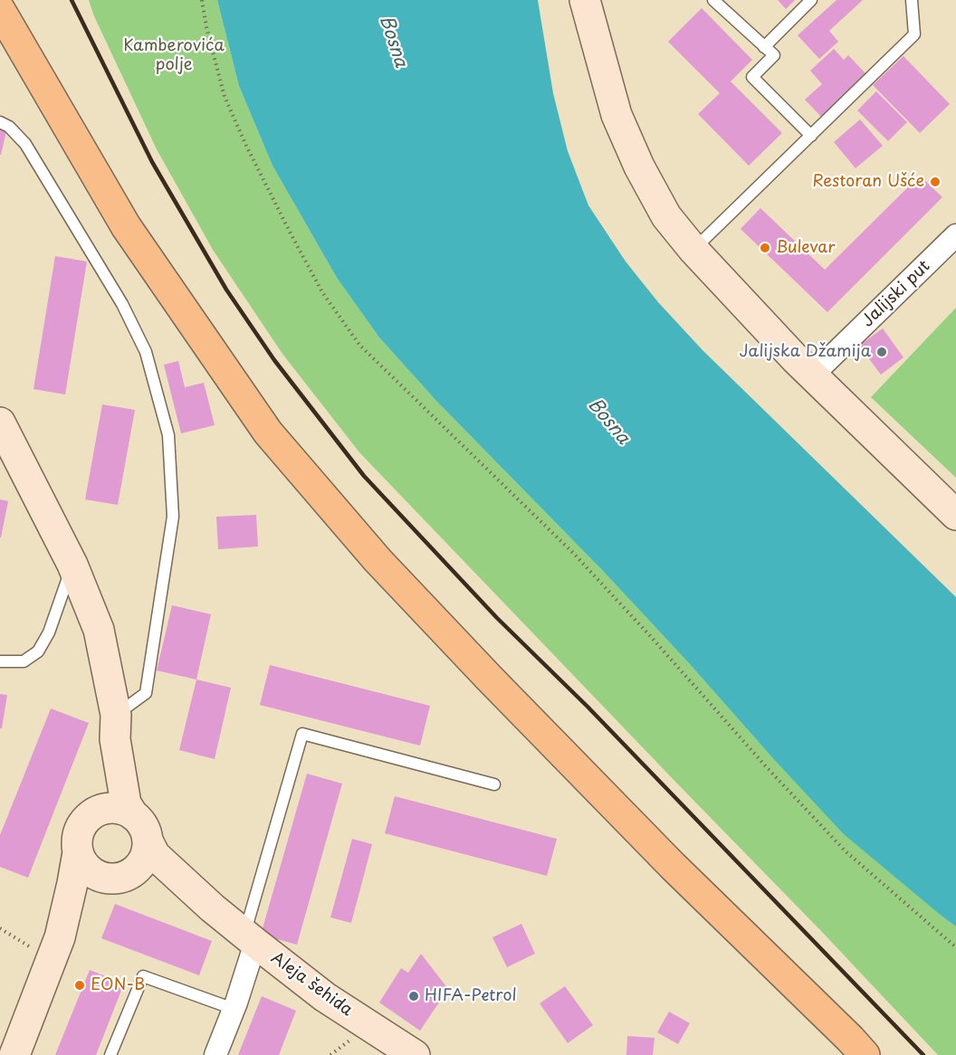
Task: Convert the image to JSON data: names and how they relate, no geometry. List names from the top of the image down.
{
  "streets": {
    "street": ["Jalijski put", "Aleja šehida"]
  },
  "water": ["Bosna"],
  "parks": ["Kamberovića polje"],
  "places": [
    "Restoran Ušće",
    "Bulevar",
    "Jalijska Džamija",
    "EON-B",
    "HIFA-Petrol"
  ]
}
